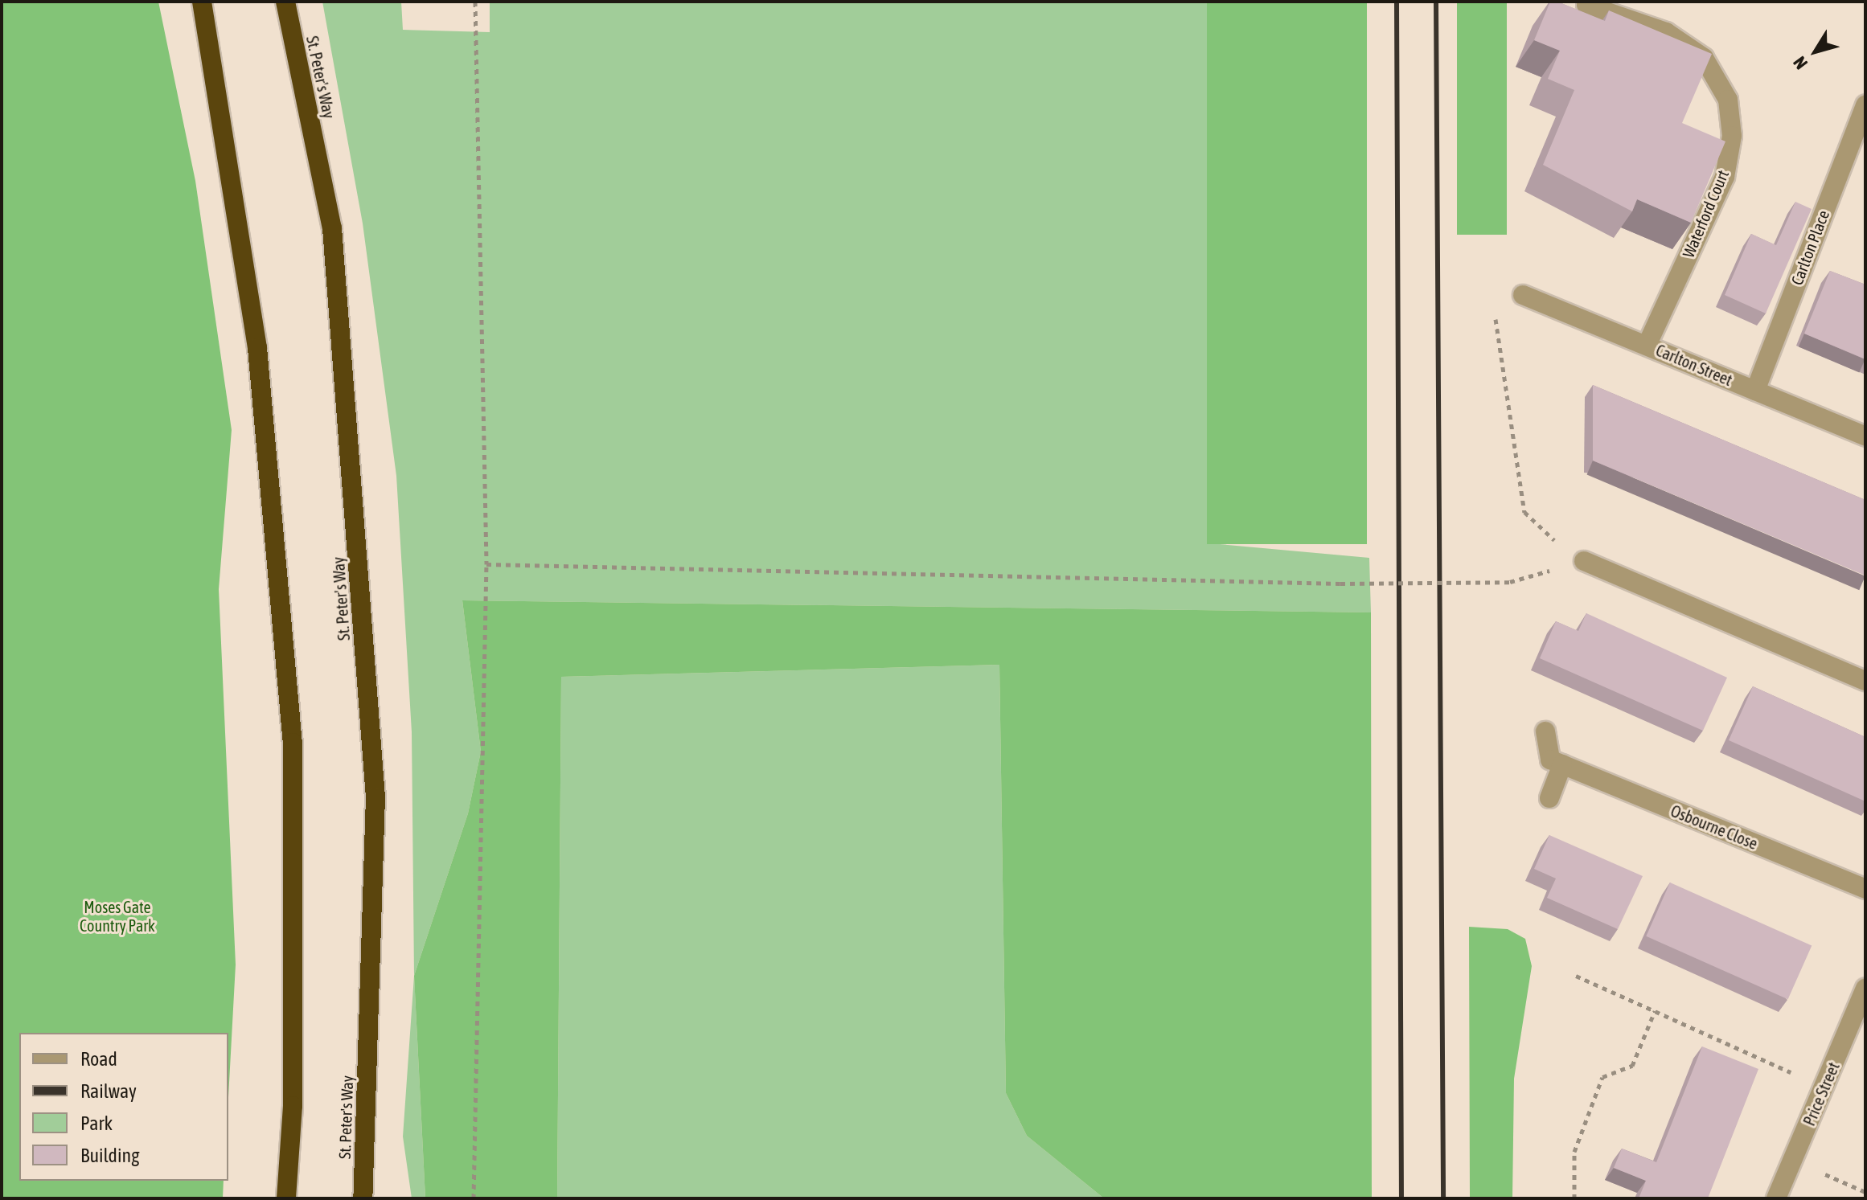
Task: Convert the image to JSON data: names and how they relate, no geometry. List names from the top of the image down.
{
  "streets": {
    "highway": ["St. Peter's Way"],
    "street": [
      "Waterford Court",
      "Carlton Place",
      "Carlton Street",
      "Osbourne Close",
      "Price Street"
    ]
  },
  "crossings": [
    ["Waterford Court", "Carlton Street"],
    ["Carlton Place", "Carlton Street"]
  ],
  "parks": ["Moses Gate Country Park"],
  "legend": [
    "Road",
    "Railway",
    "Park",
    "Building"
  ],
  "north": "bottom left"
}
